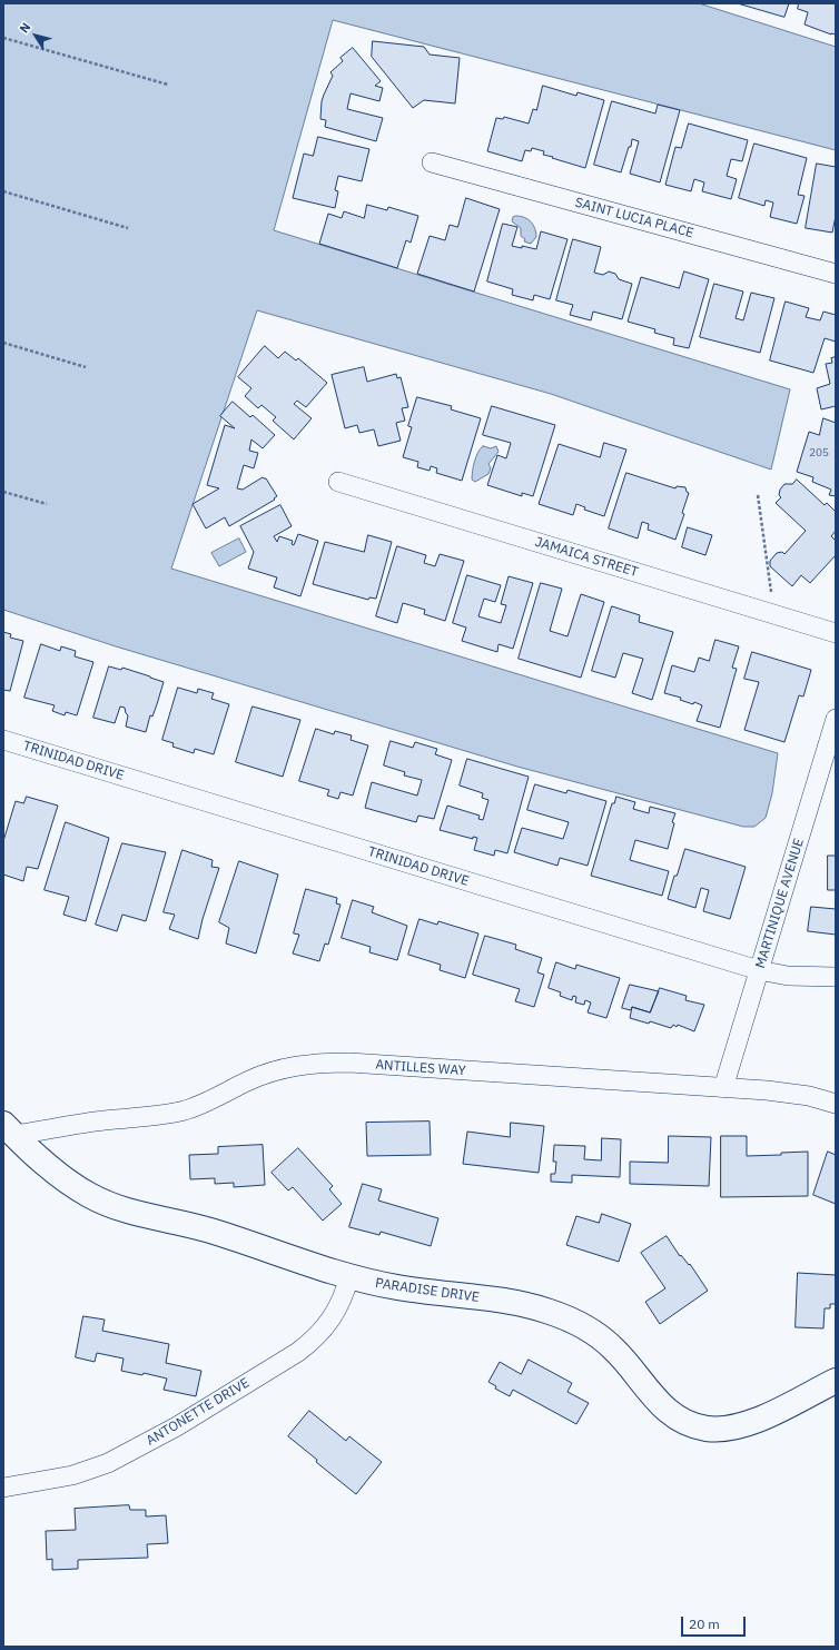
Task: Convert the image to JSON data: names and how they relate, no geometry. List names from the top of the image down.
{
  "streets": {
    "street": [
      "SAINT LUCIA PLACE",
      "JAMAICA STREET",
      "TRINIDAD DRIVE",
      "MARTINIQUE AVENUE",
      "ANTILLES WAY",
      "PARADISE DRIVE",
      "ANTONETTE DRIVE"
    ]
  },
  "crossings": [
    ["TRINIDAD DRIVE", "MARTINIQUE AVENUE"],
    ["MARTINIQUE AVENUE", "ANTILLES WAY"],
    ["ANTILLES WAY", "PARADISE DRIVE"],
    ["PARADISE DRIVE", "ANTONETTE DRIVE"]
  ],
  "house_numbers": ["205"],
  "scale_bar": "20 m",
  "north": "top left"
}
